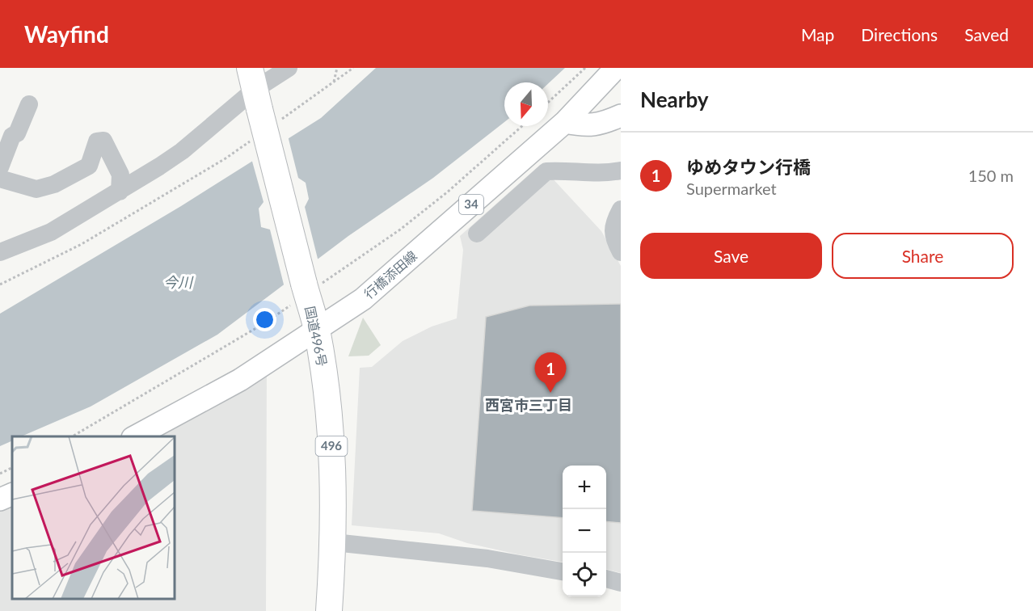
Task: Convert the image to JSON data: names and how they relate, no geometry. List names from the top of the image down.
{
  "streets": {
    "highway": ["国道496号", "496"],
    "main road": ["34", "行橋添田線"]
  },
  "crossings": [
    ["行橋添田線", "国道496号"]
  ],
  "districts": ["西宮市三丁目"],
  "water": ["今川"],
  "north": "bottom",
  "page": {
    "header": "Wayfind",
    "nav": ["Map", "Directions", "Saved"],
    "heading": "Nearby",
    "list": [
      {
        "mark": "1",
        "name": "ゆめタウン行橋",
        "note": "Supermarket",
        "value": "150 m"
      }
    ],
    "buttons": ["Save", "Share"],
    "pins": "1",
    "map_buttons": ["+", "−"]
  }
}
